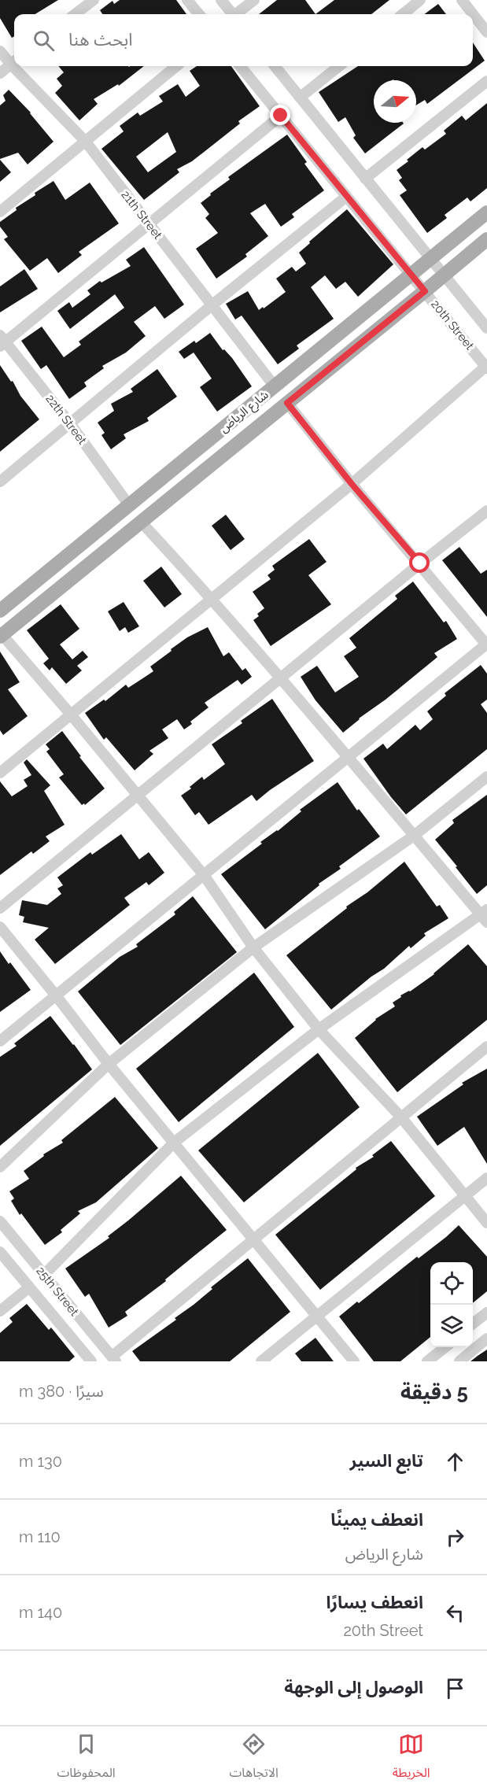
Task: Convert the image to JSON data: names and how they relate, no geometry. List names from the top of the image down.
{
  "streets": {
    "main road": ["شارع الرياض"],
    "street": [
      "21th Street",
      "20th Street",
      "22th Street",
      "25th Street"
    ]
  },
  "crossings": [
    ["21th Street", "شارع الرياض"],
    ["20th Street", "شارع الرياض"],
    ["شارع الرياض", "22th Street"]
  ],
  "north": "right",
  "page": {
    "search": "ابحث هنا",
    "heading": ["5 دقيقة", "سيرًا · 380 m"],
    "list": [
      ["تابع السير", "130 m"],
      ["انعطف يمينًا", "شارع الرياض", "110 m"],
      ["انعطف يسارًا", "20th Street", "140 m"],
      "الوصول إلى الوجهة"
    ],
    "nav": ["الخريطة", "الاتجاهات", "المحفوظات"]
  }
}
